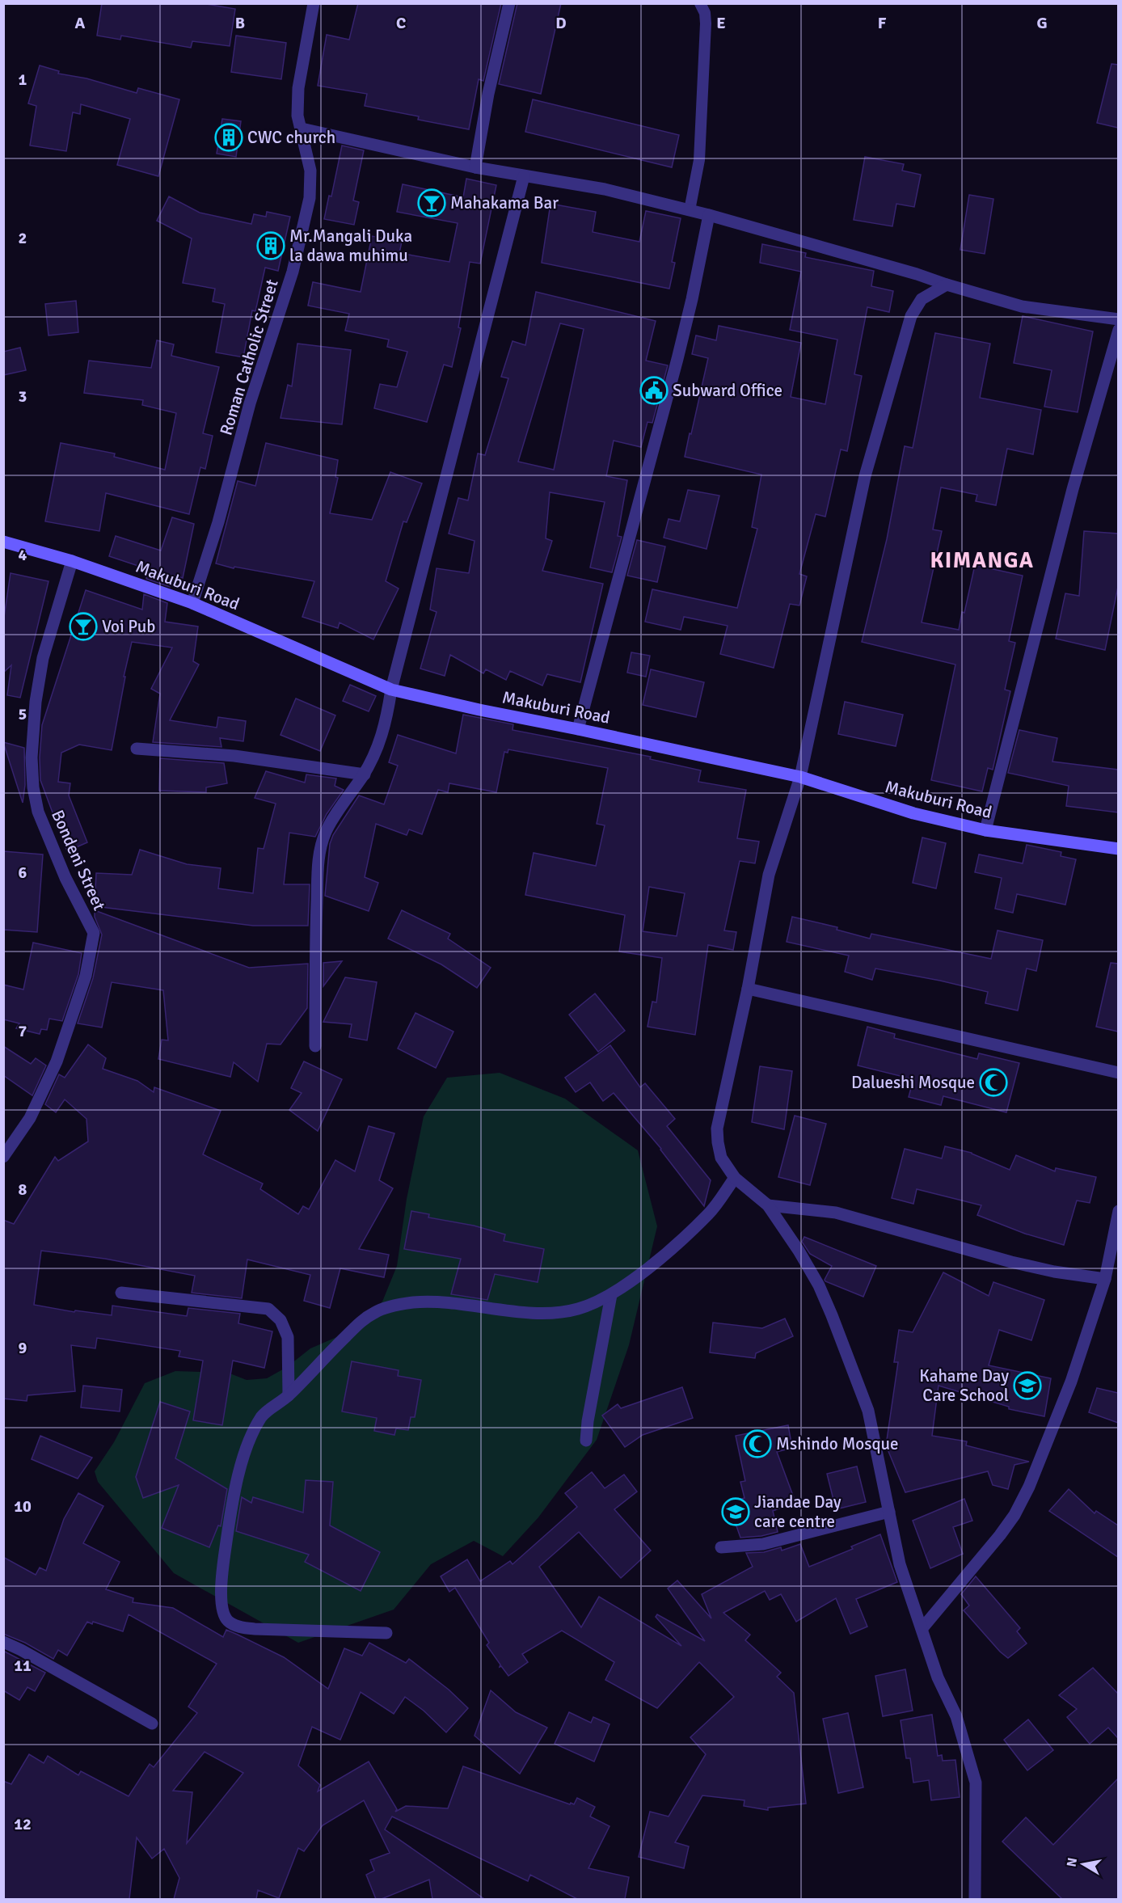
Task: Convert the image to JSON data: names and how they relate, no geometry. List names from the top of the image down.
{
  "streets": {
    "street": ["Roman Catholic Street", "Makuburi Road", "Bondeni Street"]
  },
  "crossings": [
    ["Roman Catholic Street", "Makuburi Road"],
    ["Makuburi Road", "Bondeni Street"]
  ],
  "districts": ["KIMANGA"],
  "places": {
    "building": ["CWC church", "Mr.Mangali Duka la dawa muhimu"],
    "bar": ["Mahakama Bar", "Voi Pub"],
    "public building": ["Subward Office"],
    "mosque": ["Dalueshi Mosque", "Mshindo Mosque"],
    "school or university": ["Kahame Day Care School", "Jiandae Day care centre"]
  },
  "north": "left",
  "grid": {
    "columns": [
      "A",
      "B",
      "C",
      "D",
      "E",
      "F",
      "G"
    ],
    "rows": [
      "1",
      "2",
      "3",
      "4",
      "5",
      "6",
      "7",
      "8",
      "9",
      "10",
      "11",
      "12"
    ]
  }
}
